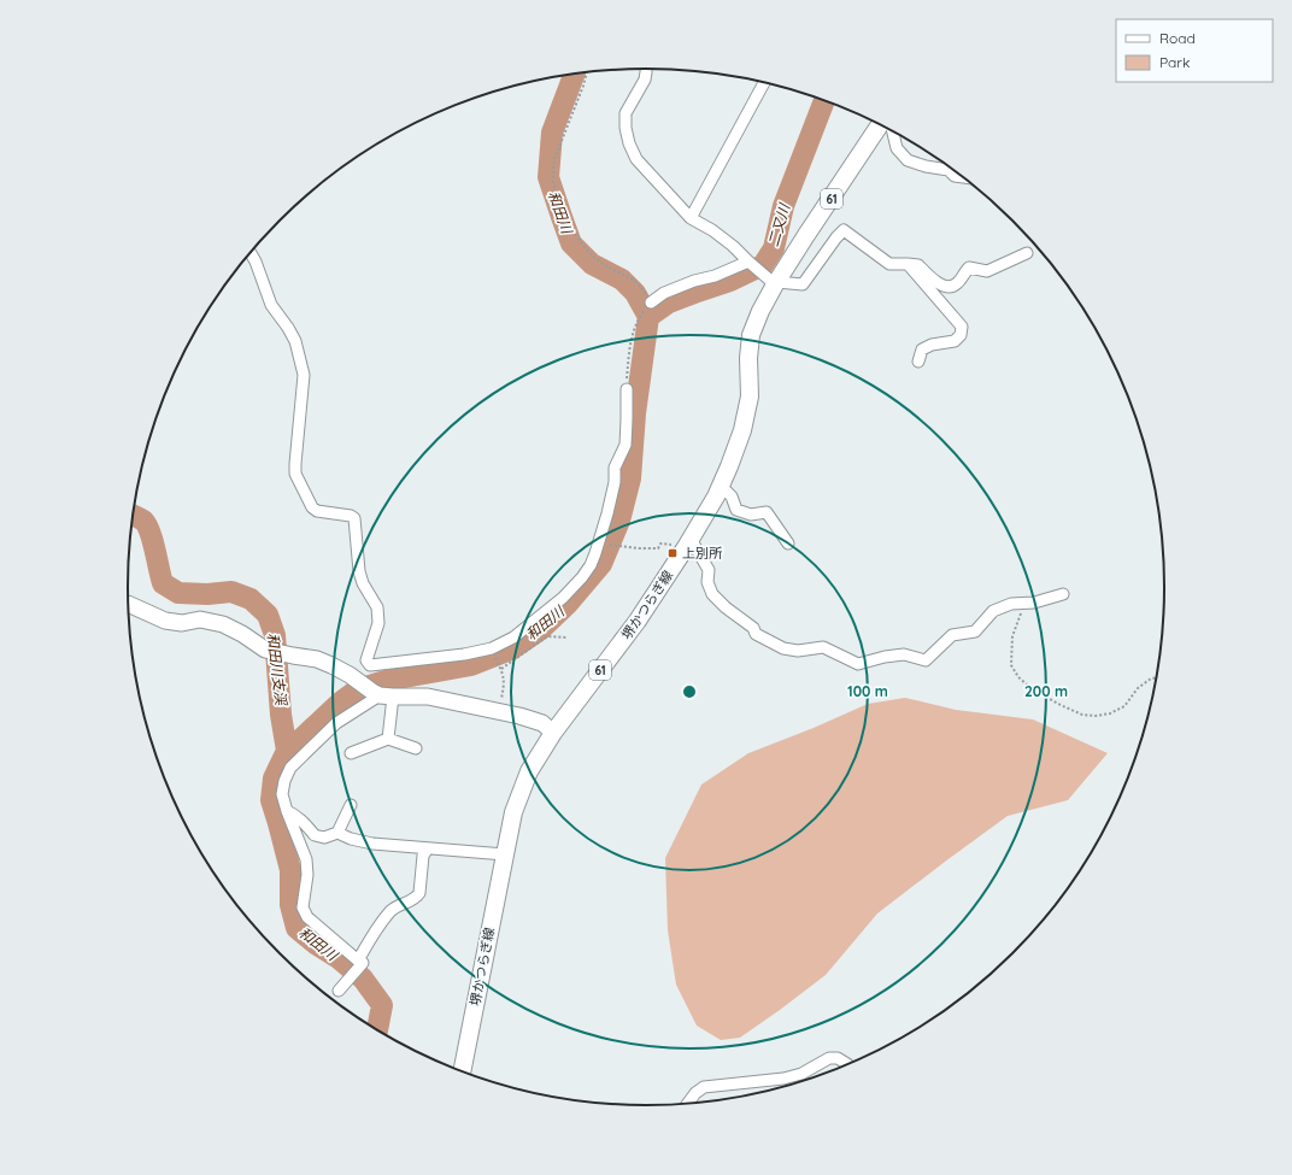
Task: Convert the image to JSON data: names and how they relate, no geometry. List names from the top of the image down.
{
  "streets": {
    "main road": ["61", "堺かつらぎ線"]
  },
  "water": ["和田川", "二又川", "和田川支渓"],
  "places": {
    "transit": ["上別所"]
  },
  "legend": ["Road", "Park"],
  "rings": ["100 m", "200 m"]
}
